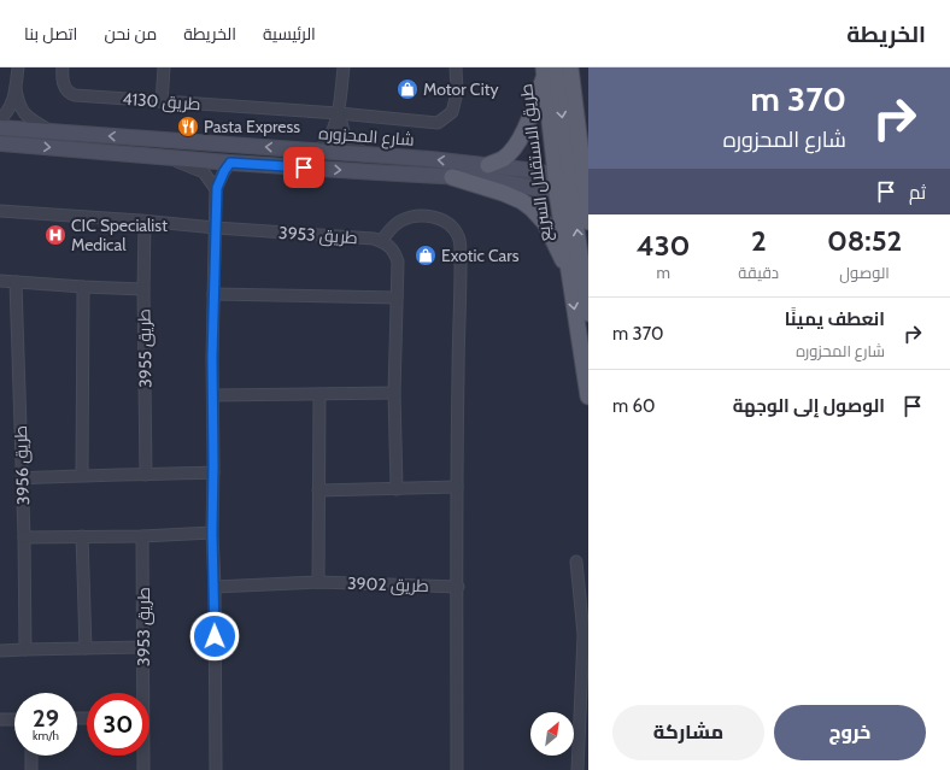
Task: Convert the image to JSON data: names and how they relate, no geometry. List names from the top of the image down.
{
  "streets": {
    "main road": ["شارع المحزوره", "طريق الاستقلال السريع"],
    "street": [
      "طريق 4130",
      "طريق 3953",
      "طريق 3955",
      "طريق 3956",
      "طريق 3902"
    ]
  },
  "crossings": [
    ["شارع المحزوره", "طريق الاستقلال السريع"],
    ["طريق 3953", "طريق 3955"]
  ],
  "places": {
    "shop": ["Motor City", "Exotic Cars"],
    "restaurant": ["Pasta Express"],
    "hospital": ["CIC Specialist Medical"]
  },
  "north": "top right",
  "page": {
    "header": "الخريطة",
    "nav": [
      "الرئيسية",
      "الخريطة",
      "من نحن",
      "اتصل بنا"
    ],
    "turn": ["370 m", "شارع المحزوره"],
    "then": "ثم",
    "eta": [
      "08:52",
      "الوصول",
      "2",
      "دقيقة",
      "430",
      "m"
    ],
    "list": [
      {
        "name": "انعطف يمينًا",
        "note": "شارع المحزوره",
        "value": "370 m"
      },
      {
        "name": "الوصول إلى الوجهة",
        "value": "60 m"
      }
    ],
    "speed": "29 km/h",
    "limit": "30",
    "buttons": ["خروج", "مشاركة"]
  }
}
